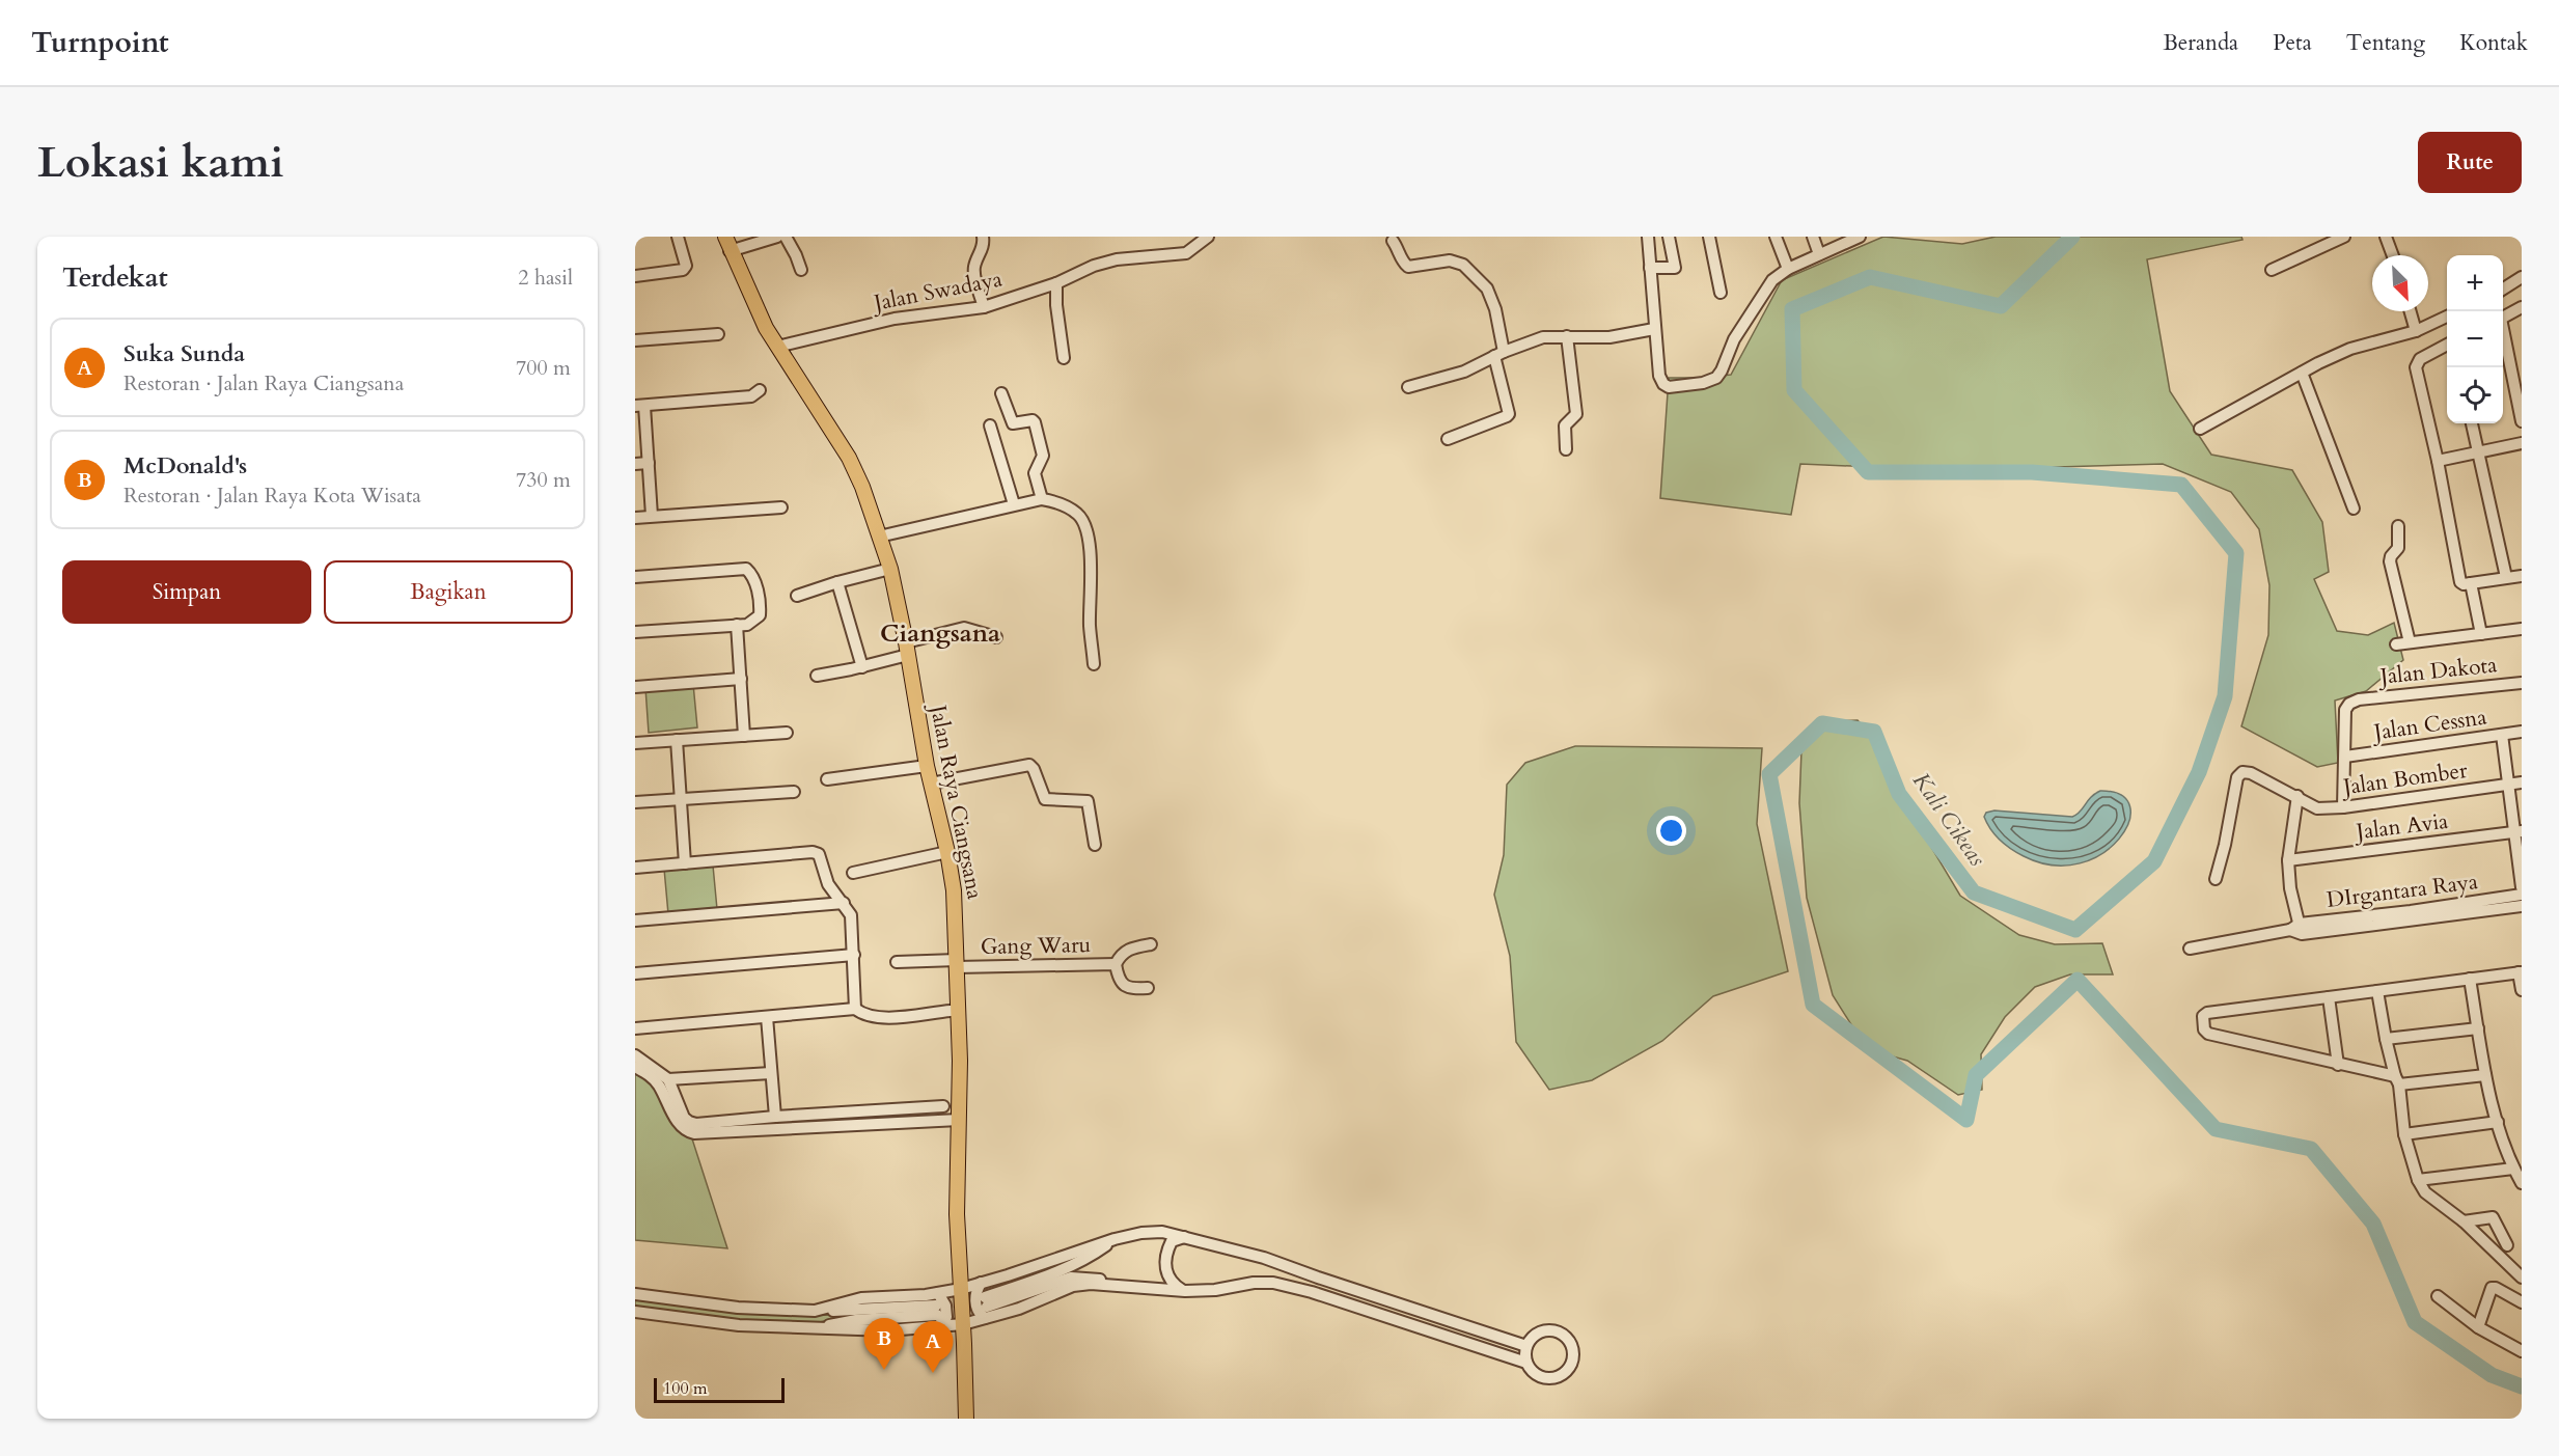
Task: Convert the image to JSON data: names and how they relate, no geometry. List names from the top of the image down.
{
  "streets": {
    "main road": ["Jalan Raya Ciangsana"],
    "street": [
      "Jalan Swadaya",
      "Jalan Dakota",
      "Jalan Cessna",
      "Jalan Bomber",
      "Jalan Avia",
      "DIrgantara Raya",
      "Gang Waru"
    ]
  },
  "crossings": [
    ["Jalan Swadaya", "Jalan Raya Ciangsana"],
    ["Jalan Dakota", "Jalan Cessna"],
    ["Jalan Raya Ciangsana", "Gang Waru"]
  ],
  "districts": ["Ciangsana"],
  "water": ["Kali Cikeas"],
  "scale_bar": "100 m",
  "north": "bottom right",
  "page": {
    "header": "Turnpoint",
    "nav": [
      "Beranda",
      "Peta",
      "Tentang",
      "Kontak"
    ],
    "buttons": [
      "Rute",
      ["Simpan", "Bagikan"]
    ],
    "title": "Lokasi kami",
    "heading": ["Terdekat", "2 hasil"],
    "map_buttons": ["+", "−"],
    "list": [
      {
        "mark": "A",
        "name": "Suka Sunda",
        "note": "Restoran · Jalan Raya Ciangsana",
        "value": "700 m"
      },
      {
        "mark": "B",
        "name": "McDonald's",
        "note": "Restoran · Jalan Raya Kota Wisata",
        "value": "730 m"
      }
    ],
    "pins": ["B", "A"],
    "scale": "100 m"
  }
}
